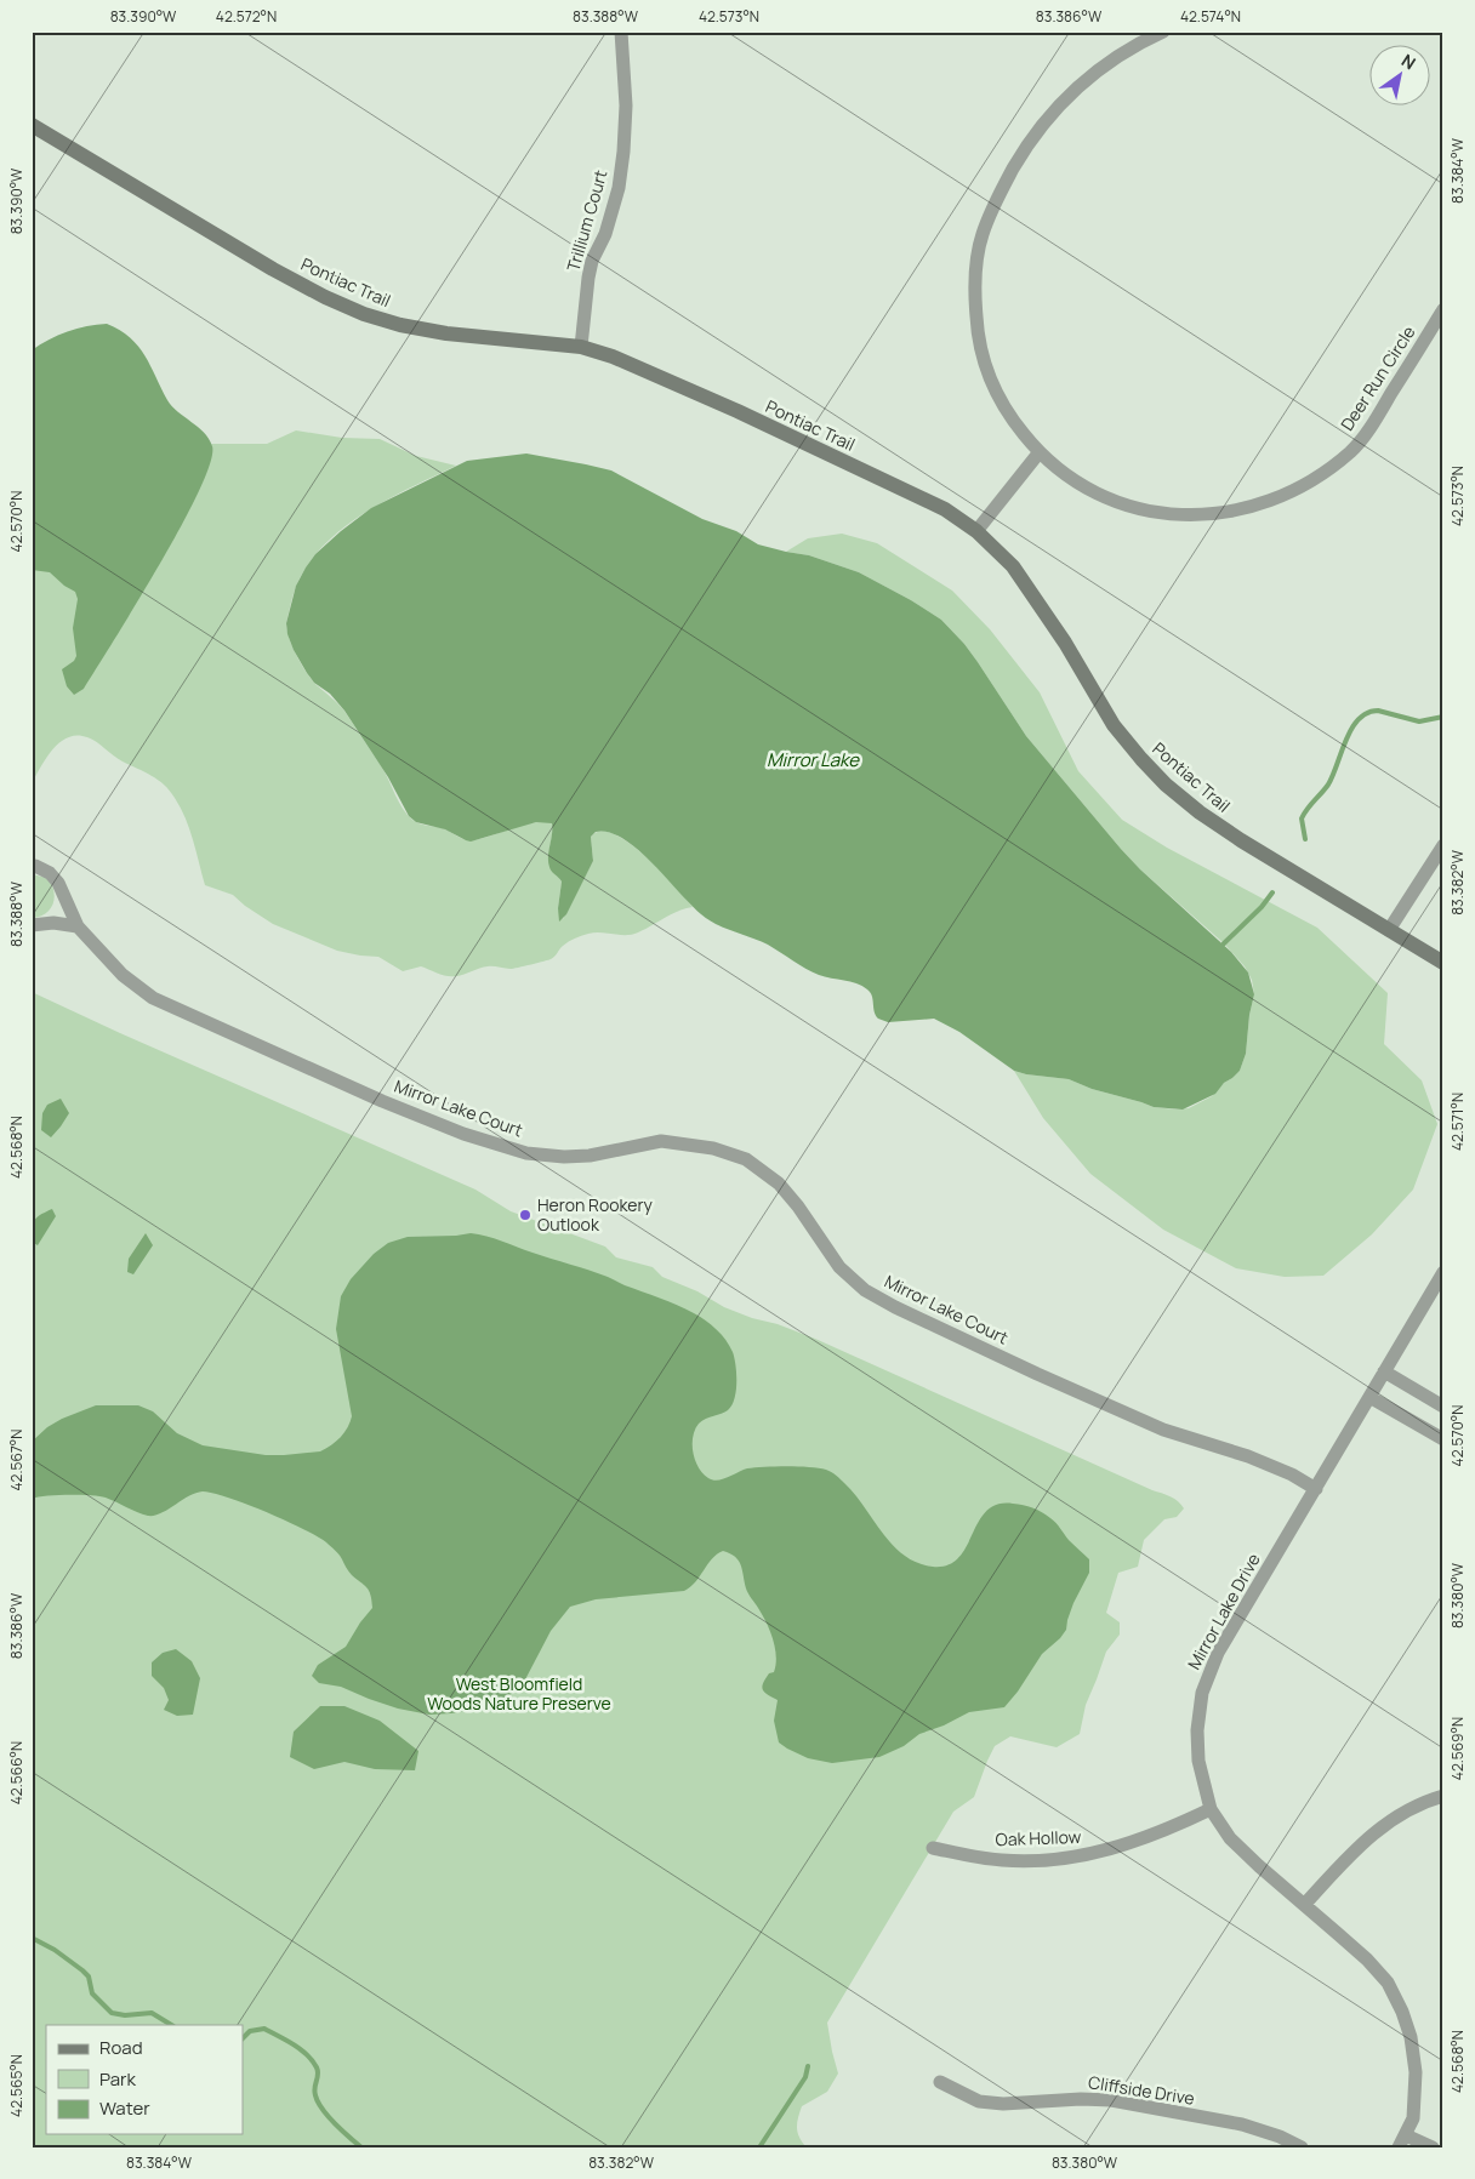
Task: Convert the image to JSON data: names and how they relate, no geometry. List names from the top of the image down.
{
  "streets": {
    "main road": ["Pontiac Trail"],
    "street": [
      "Trillium Court",
      "Deer Run Circle",
      "Mirror Lake Court",
      "Mirror Lake Drive",
      "Oak Hollow",
      "Cliffside Drive"
    ]
  },
  "crossings": [
    ["Trillium Court", "Pontiac Trail"],
    ["Mirror Lake Court", "Mirror Lake Drive"],
    ["Mirror Lake Drive", "Oak Hollow"]
  ],
  "water": ["Mirror Lake"],
  "parks": ["West Bloomfield Woods Nature Preserve"],
  "places": ["Heron Rookery Outlook"],
  "legend": ["Road", "Park", "Water"],
  "north": "top right",
  "coordinates": [
    "83.390°W",
    "42.572°N",
    "83.388°W",
    "42.573°N",
    "83.386°W",
    "42.574°N",
    "83.384°W",
    "42.570°N",
    "83.382°W",
    "42.571°N",
    "42.568°N",
    "42.567°N",
    "83.380°W",
    "42.569°N",
    "42.566°N",
    "42.565°N"
  ]
}
